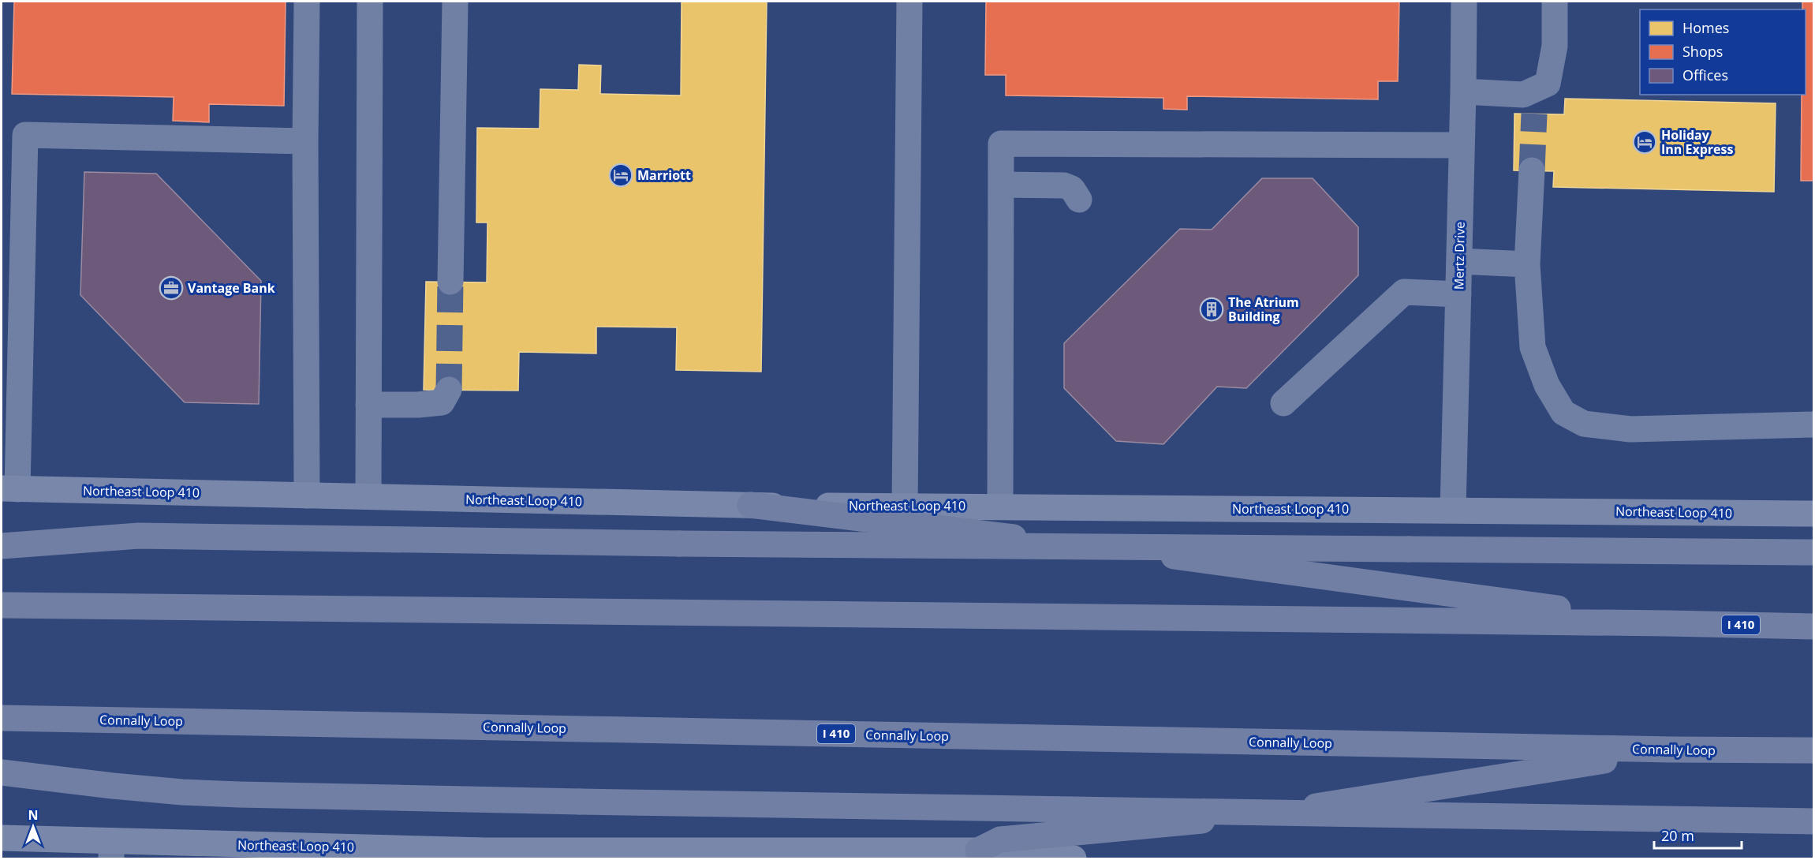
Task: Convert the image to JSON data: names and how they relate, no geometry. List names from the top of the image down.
{
  "streets": {
    "highway": ["I 410", "Connally Loop"],
    "main road": ["Northeast Loop 410"],
    "street": ["Mertz Drive"]
  },
  "crossings": [
    ["Mertz Drive", "Northeast Loop 410"]
  ],
  "places": {
    "hotel": ["Holiday Inn Express", "Marriott"],
    "office": ["Vantage Bank"],
    "building": ["The Atrium Building"]
  },
  "legend": ["Homes", "Shops", "Offices"],
  "scale_bar": "20 m",
  "north": "top"
}
